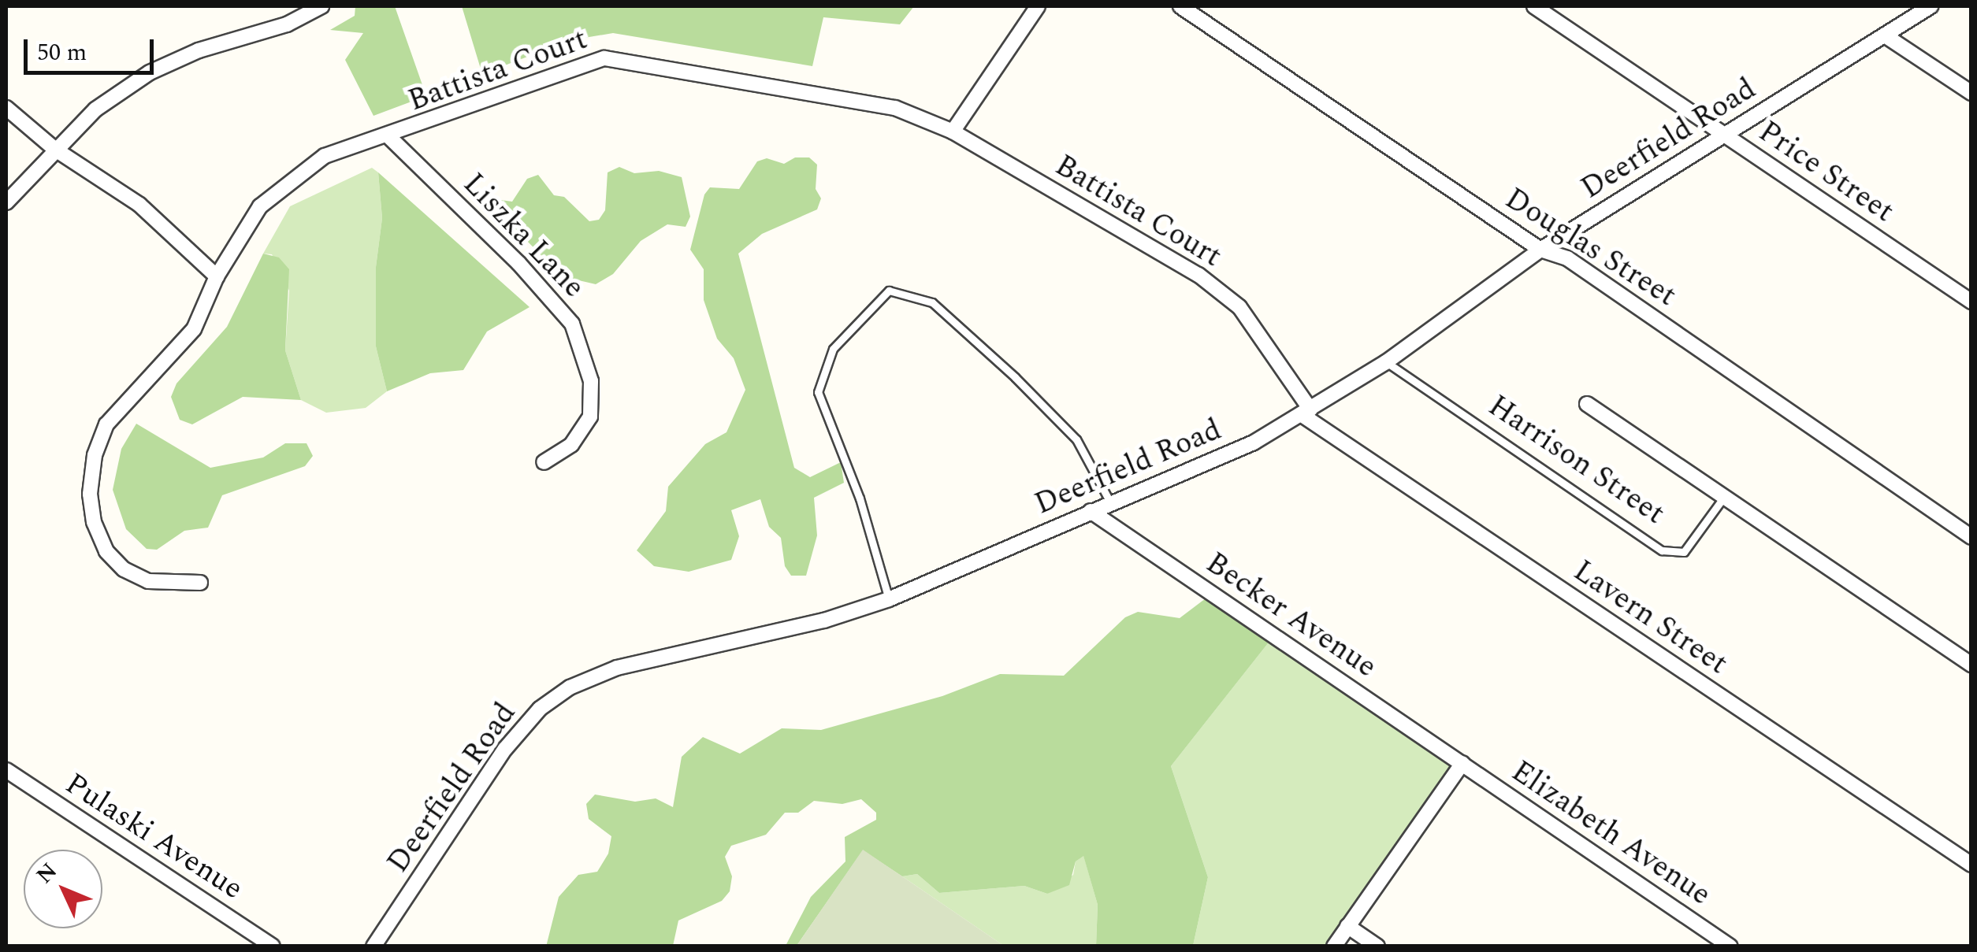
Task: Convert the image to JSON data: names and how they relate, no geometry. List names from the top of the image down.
{
  "streets": {
    "street": [
      "Battista Court",
      "Deerfield Road",
      "Price Street",
      "Liszka Lane",
      "Douglas Street",
      "Harrison Street",
      "Becker Avenue",
      "Lavern Street",
      "Elizabeth Avenue",
      "Pulaski Avenue"
    ]
  },
  "crossings": [
    ["Battista Court", "Deerfield Road"],
    ["Battista Court", "Liszka Lane"],
    ["Battista Court", "Lavern Street"],
    ["Deerfield Road", "Price Street"],
    ["Deerfield Road", "Douglas Street"],
    ["Deerfield Road", "Harrison Street"],
    ["Deerfield Road", "Becker Avenue"],
    ["Deerfield Road", "Lavern Street"],
    ["Becker Avenue", "Elizabeth Avenue"]
  ],
  "scale_bar": "50 m",
  "north": "top left"
}
